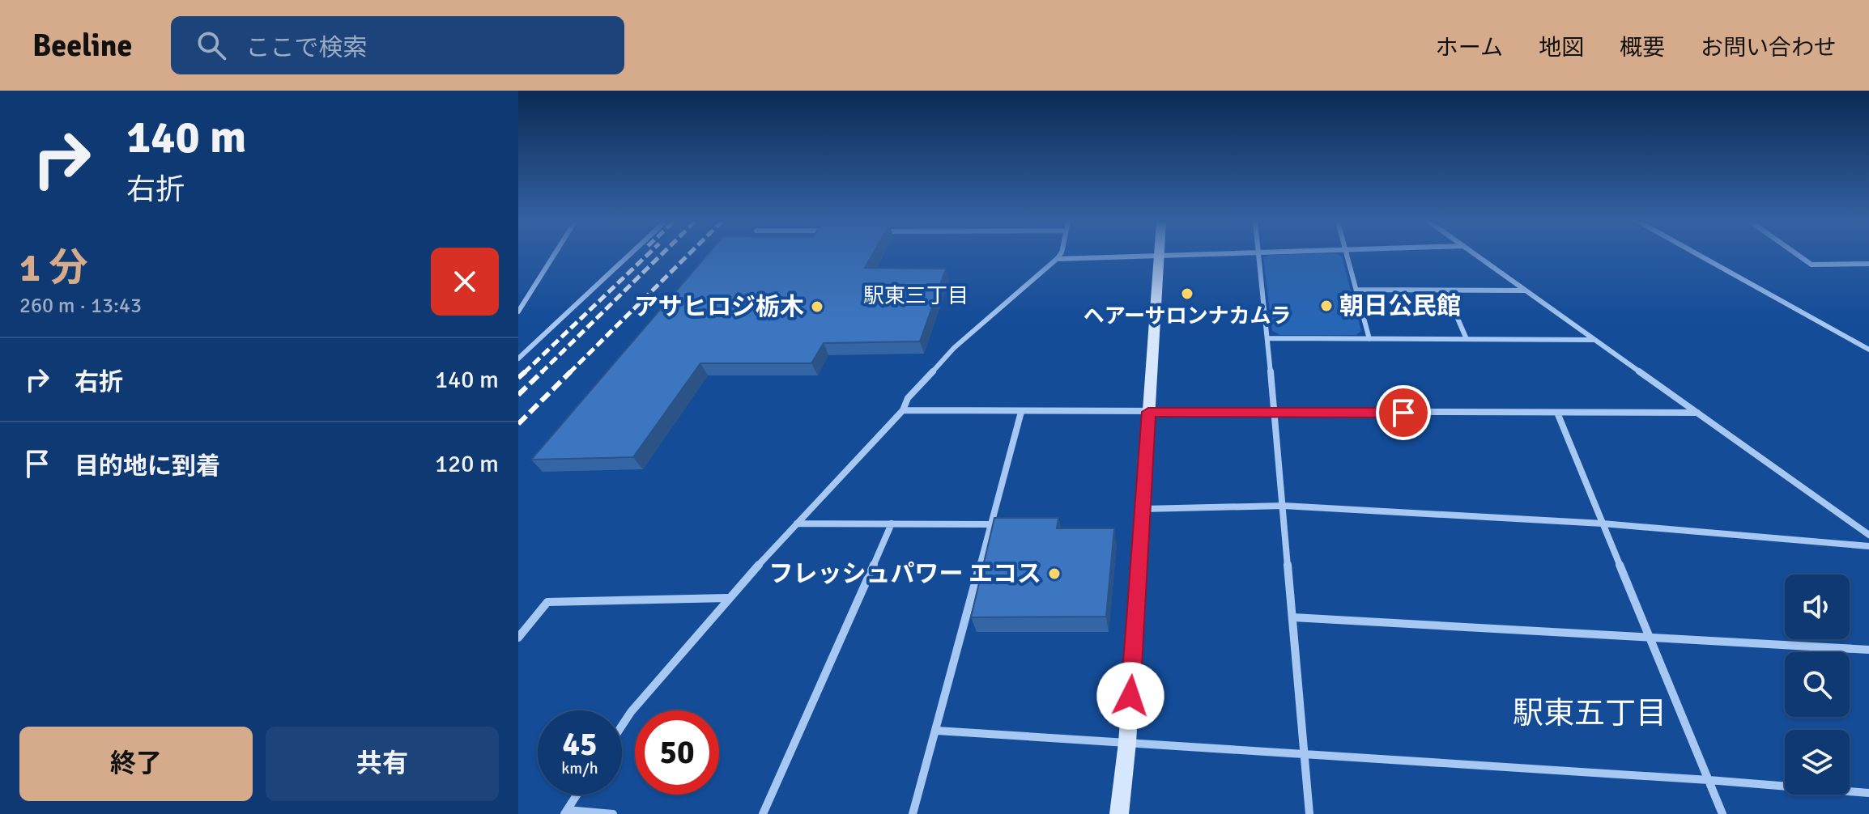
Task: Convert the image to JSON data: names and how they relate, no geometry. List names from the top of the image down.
{
  "districts": ["駅東三丁目", "駅東五丁目"],
  "places": [
    "ヘアーサロンナカムラ",
    "朝日公民館",
    "アサヒロジ栃木",
    "フレッシュパワー エコス"
  ],
  "page": {
    "header": "Beeline",
    "search": "ここで検索",
    "nav": [
      "ホーム",
      "地図",
      "概要",
      "お問い合わせ"
    ],
    "turn": ["140 m", "右折"],
    "heading": ["1 分", "260 m · 13:43"],
    "list": [
      {
        "name": "右折",
        "value": "140 m"
      },
      {
        "name": "目的地に到着",
        "value": "120 m"
      }
    ],
    "speed": "45 km/h",
    "limit": "50",
    "buttons": ["終了", "共有"]
  }
}
